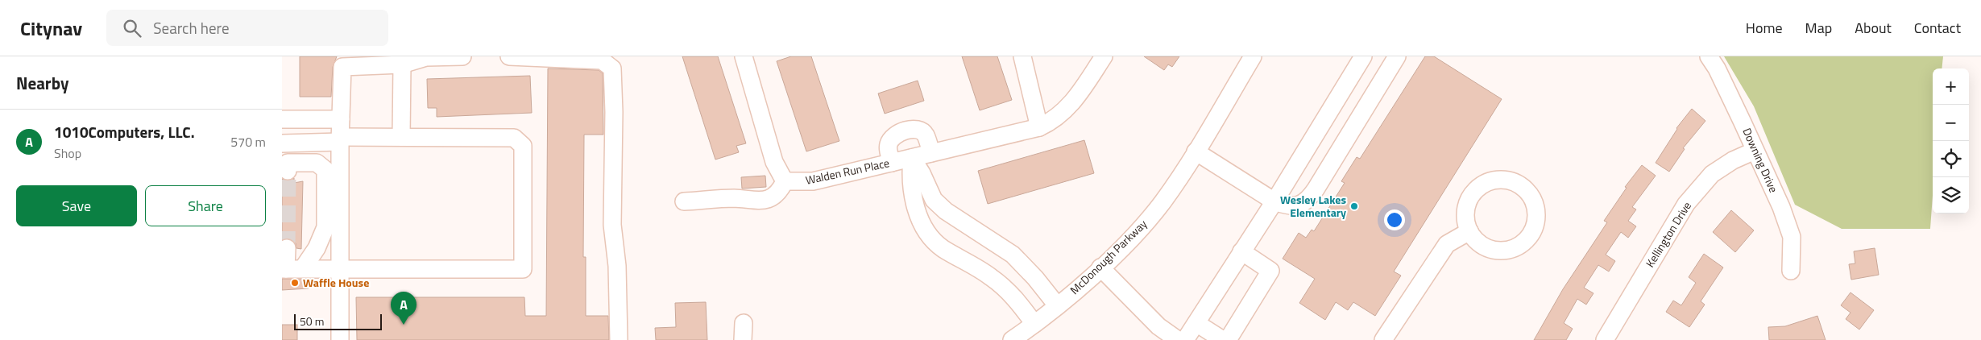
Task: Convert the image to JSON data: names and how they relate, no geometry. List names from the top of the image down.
{
  "streets": {
    "street": [
      "Downing Drive",
      "Walden Run Place",
      "Kellington Drive",
      "McDonough Parkway"
    ]
  },
  "crossings": [
    ["Downing Drive", "Kellington Drive"]
  ],
  "places": ["Wesley Lakes Elementary", "Waffle House"],
  "scale_bar": "50 m",
  "page": {
    "header": "Citynav",
    "search": "Search here",
    "nav": [
      "Home",
      "Map",
      "About",
      "Contact"
    ],
    "heading": "Nearby",
    "map_buttons": ["+", "−"],
    "list": [
      {
        "mark": "A",
        "name": "1010Computers, LLC.",
        "note": "Shop",
        "value": "570 m"
      }
    ],
    "buttons": ["Save", "Share"],
    "pins": "A",
    "scale": "50 m"
  }
}
